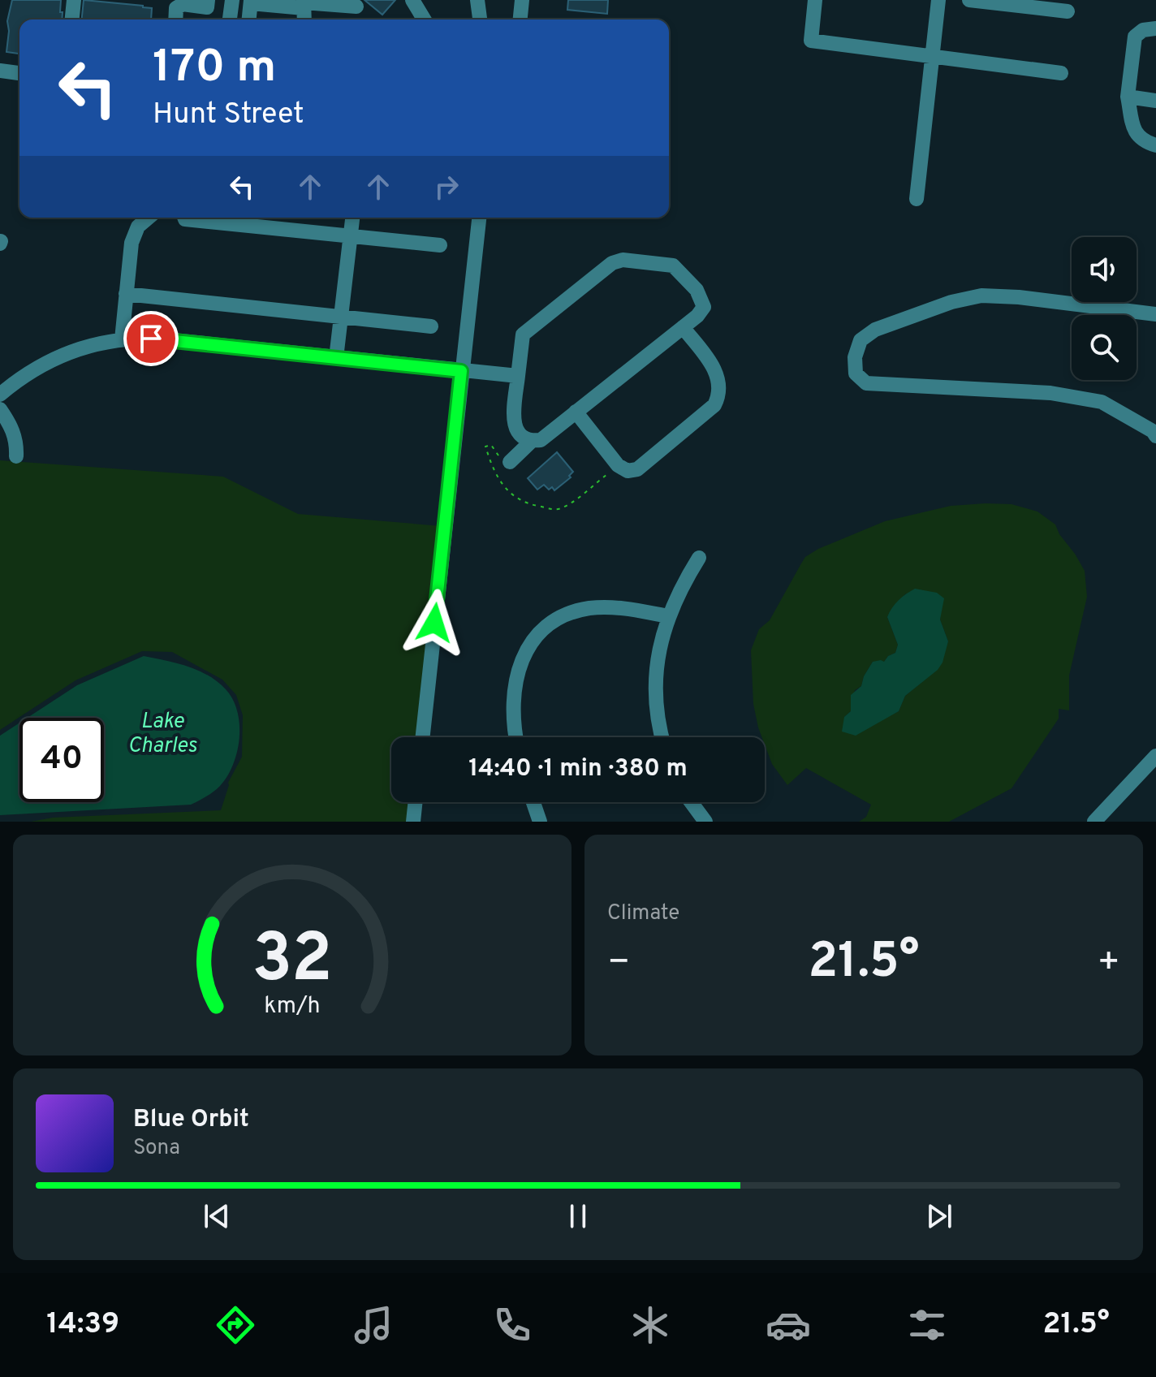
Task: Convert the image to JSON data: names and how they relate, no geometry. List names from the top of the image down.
{
  "water": ["Lake Charles"],
  "page": {
    "turn": ["170 m", "Hunt Street"],
    "limit": "40",
    "trip": "14:40 · 1 min · 380 m",
    "tile": "Climate",
    "heat": ["−", "21.5°", "+"],
    "song": ["Blue Orbit", "Sona"],
    "tabs": ["14:39", "21.5°"],
    "gauge": ["32", "km/h"]
  }
}
